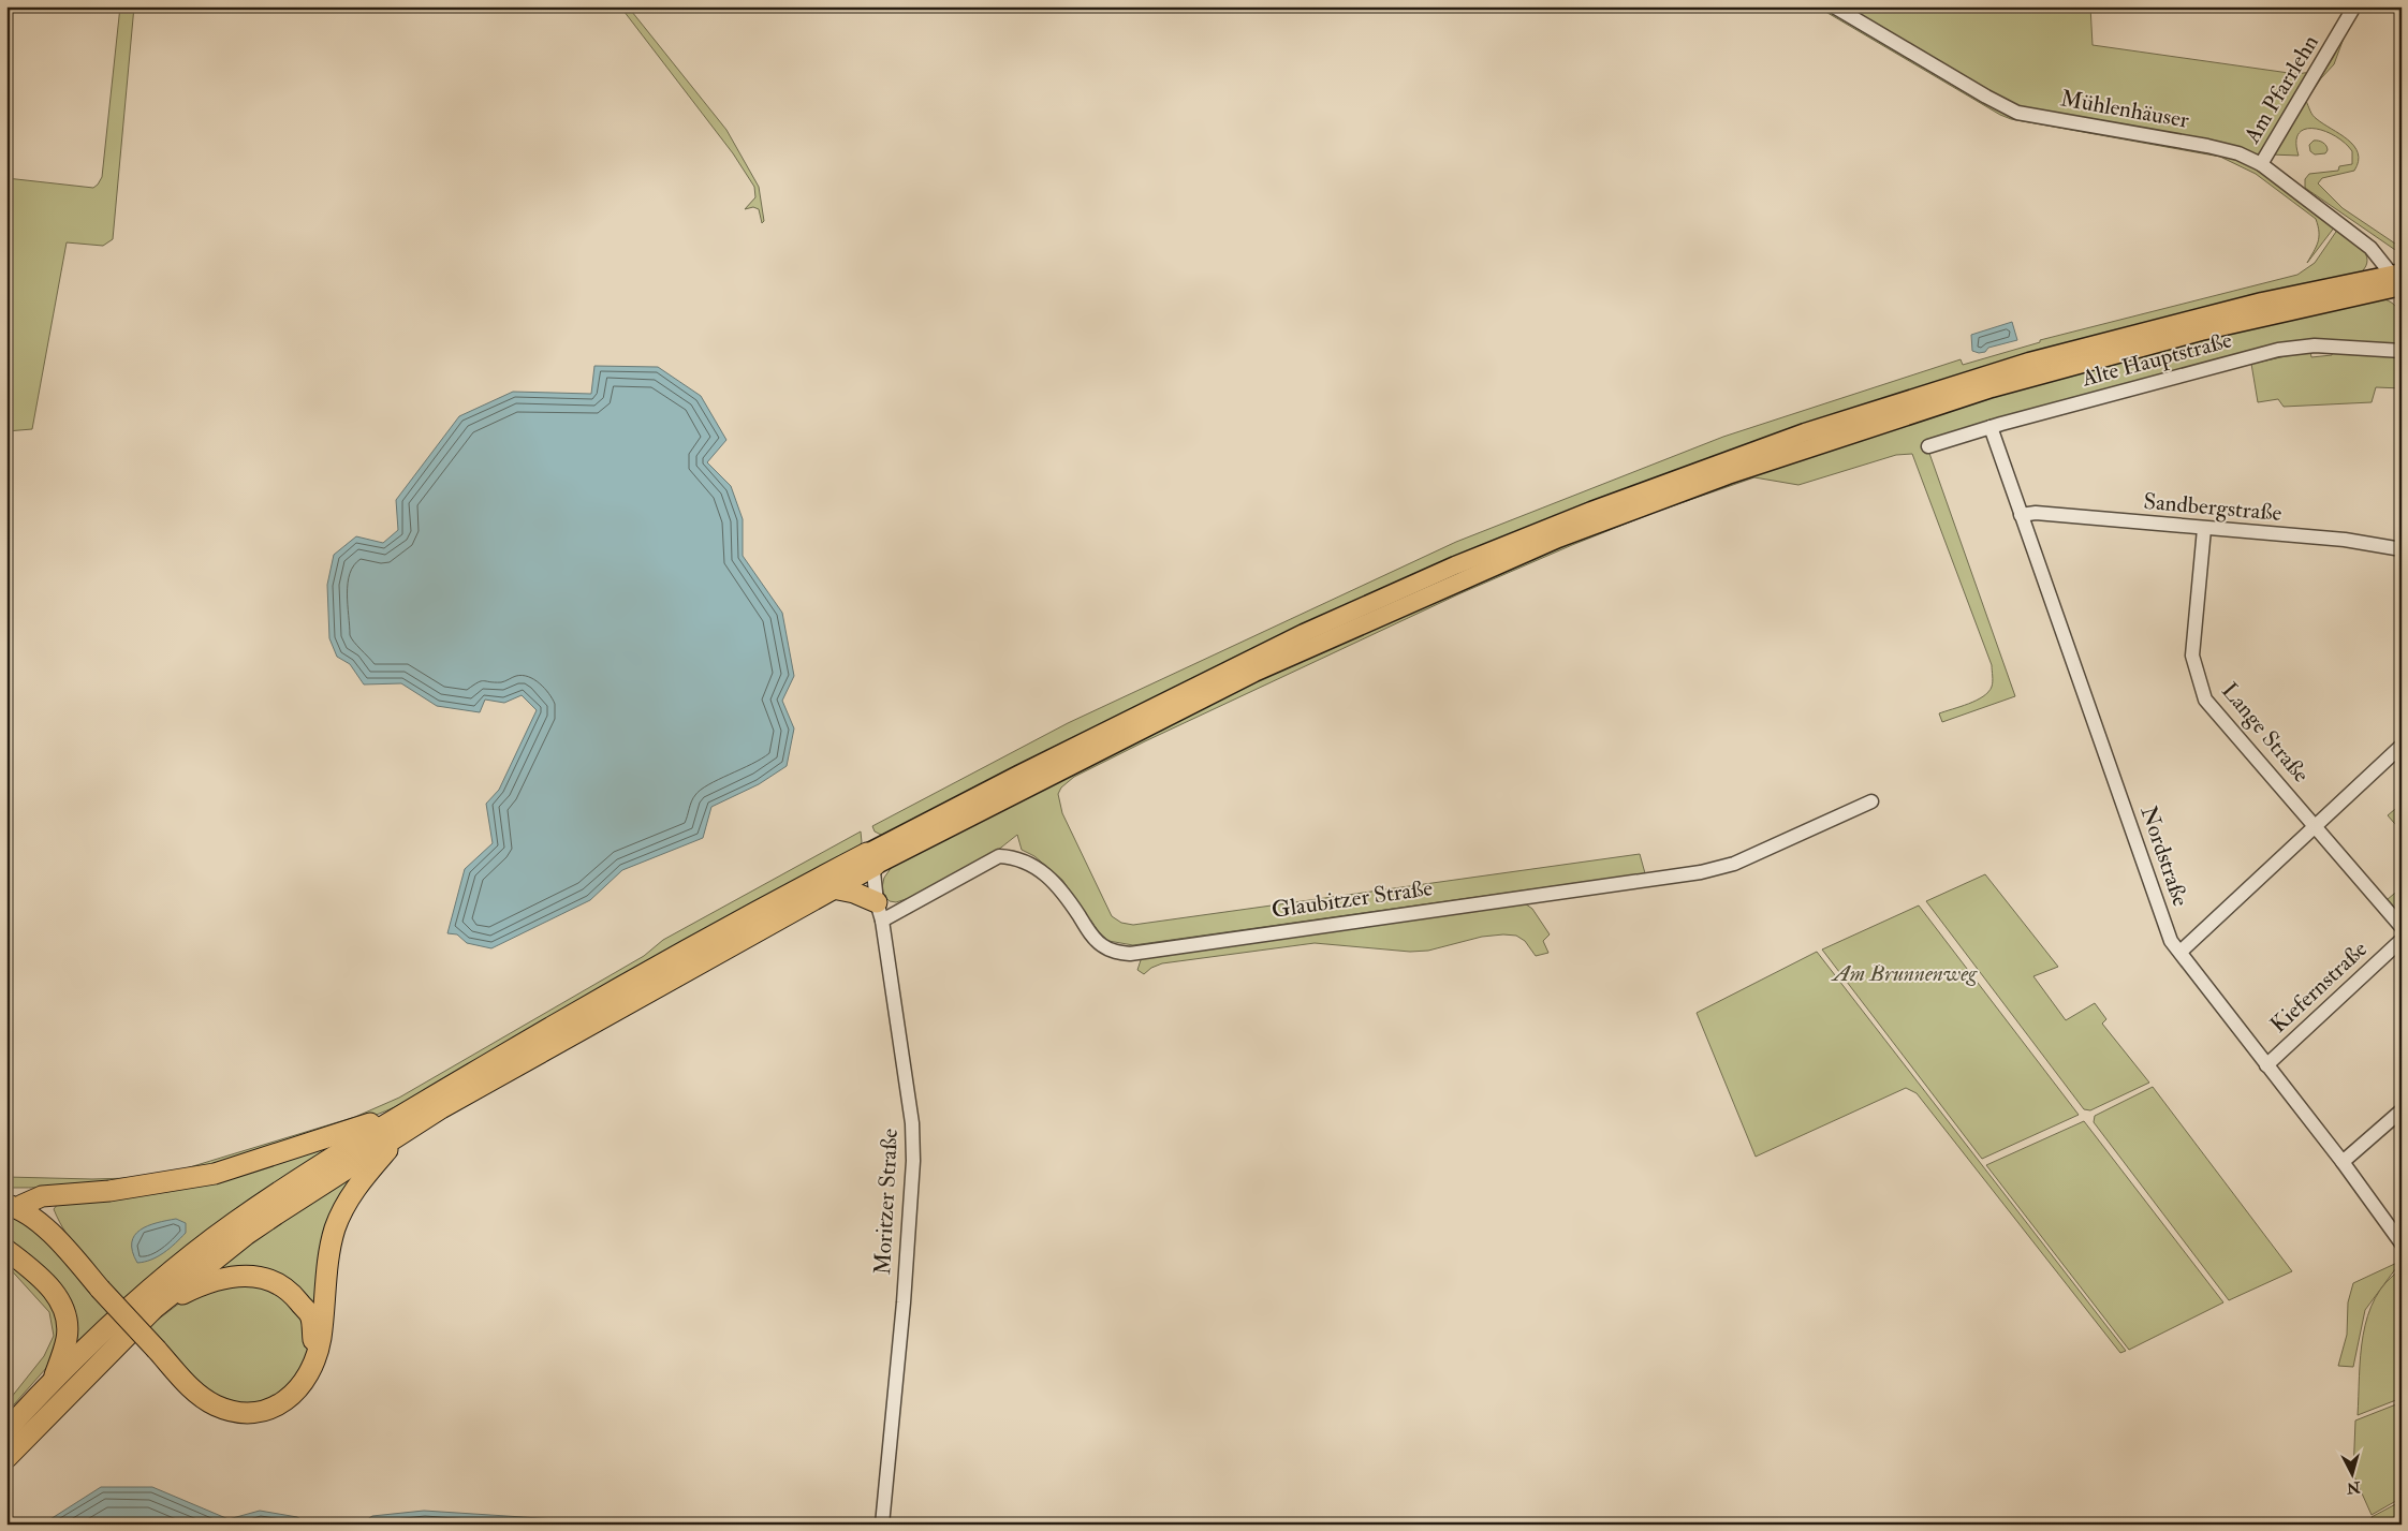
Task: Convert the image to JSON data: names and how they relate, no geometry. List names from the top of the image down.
{
  "streets": {
    "street": [
      "Am Pfarrlehn",
      "Mühlenhäuser",
      "Alte Hauptstraße",
      "Sandbergstraße",
      "Lange Straße",
      "Nordstraße",
      "Glaubitzer Straße",
      "Kiefernstraße",
      "Moritzer Straße"
    ]
  },
  "crossings": [
    ["Am Pfarrlehn", "Mühlenhäuser"],
    ["Alte Hauptstraße", "Nordstraße"],
    ["Sandbergstraße", "Lange Straße"],
    ["Sandbergstraße", "Nordstraße"],
    ["Nordstraße", "Kiefernstraße"],
    ["Glaubitzer Straße", "Moritzer Straße"]
  ],
  "parks": ["Am Brunnenweg"],
  "north": "bottom"
}
